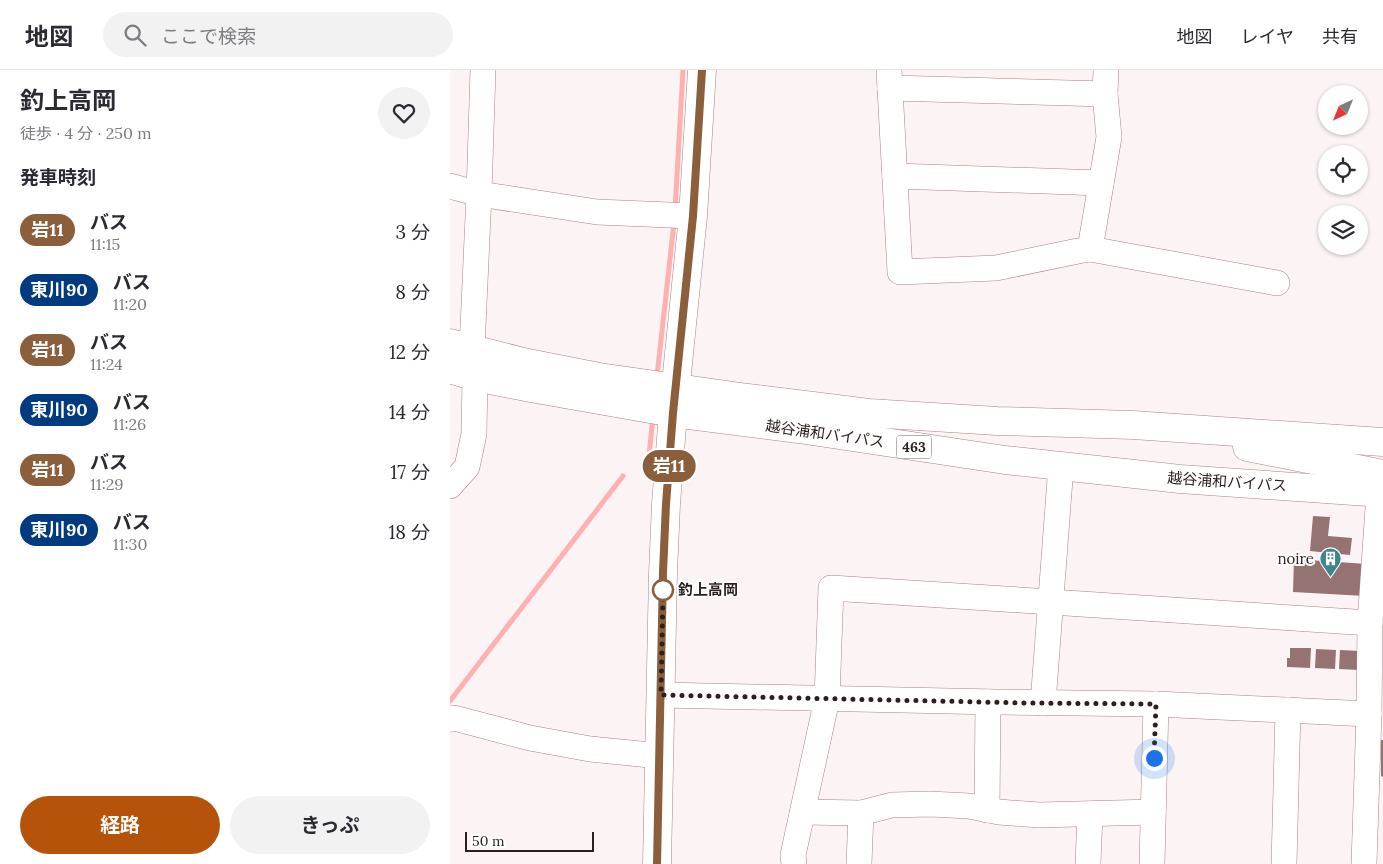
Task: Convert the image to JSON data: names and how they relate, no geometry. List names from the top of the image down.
{
  "streets": {
    "main road": ["越谷浦和バイパス", "463"]
  },
  "places": {
    "building": ["noire"],
    "other": ["釣上高岡"]
  },
  "lines": ["bus line 岩11"],
  "scale_bar": "50 m",
  "north": "bottom left",
  "page": {
    "header": "地図",
    "search": "ここで検索",
    "nav": ["地図", "レイヤ", "共有"],
    "heading": [
      ["釣上高岡", "徒歩 · 4 分 · 250 m"],
      "発車時刻"
    ],
    "on_map": "岩11",
    "list": [
      {
        "mark": "岩11",
        "name": "バス",
        "note": "11:15",
        "value": "3 分"
      },
      {
        "mark": "東川90",
        "name": "バス",
        "note": "11:20",
        "value": "8 分"
      },
      {
        "mark": "岩11",
        "name": "バス",
        "note": "11:24",
        "value": "12 分"
      },
      {
        "mark": "東川90",
        "name": "バス",
        "note": "11:26",
        "value": "14 分"
      },
      {
        "mark": "岩11",
        "name": "バス",
        "note": "11:29",
        "value": "17 分"
      },
      {
        "mark": "東川90",
        "name": "バス",
        "note": "11:30",
        "value": "18 分"
      }
    ],
    "buttons": ["経路", "きっぷ"],
    "scale": "50 m"
  }
}
